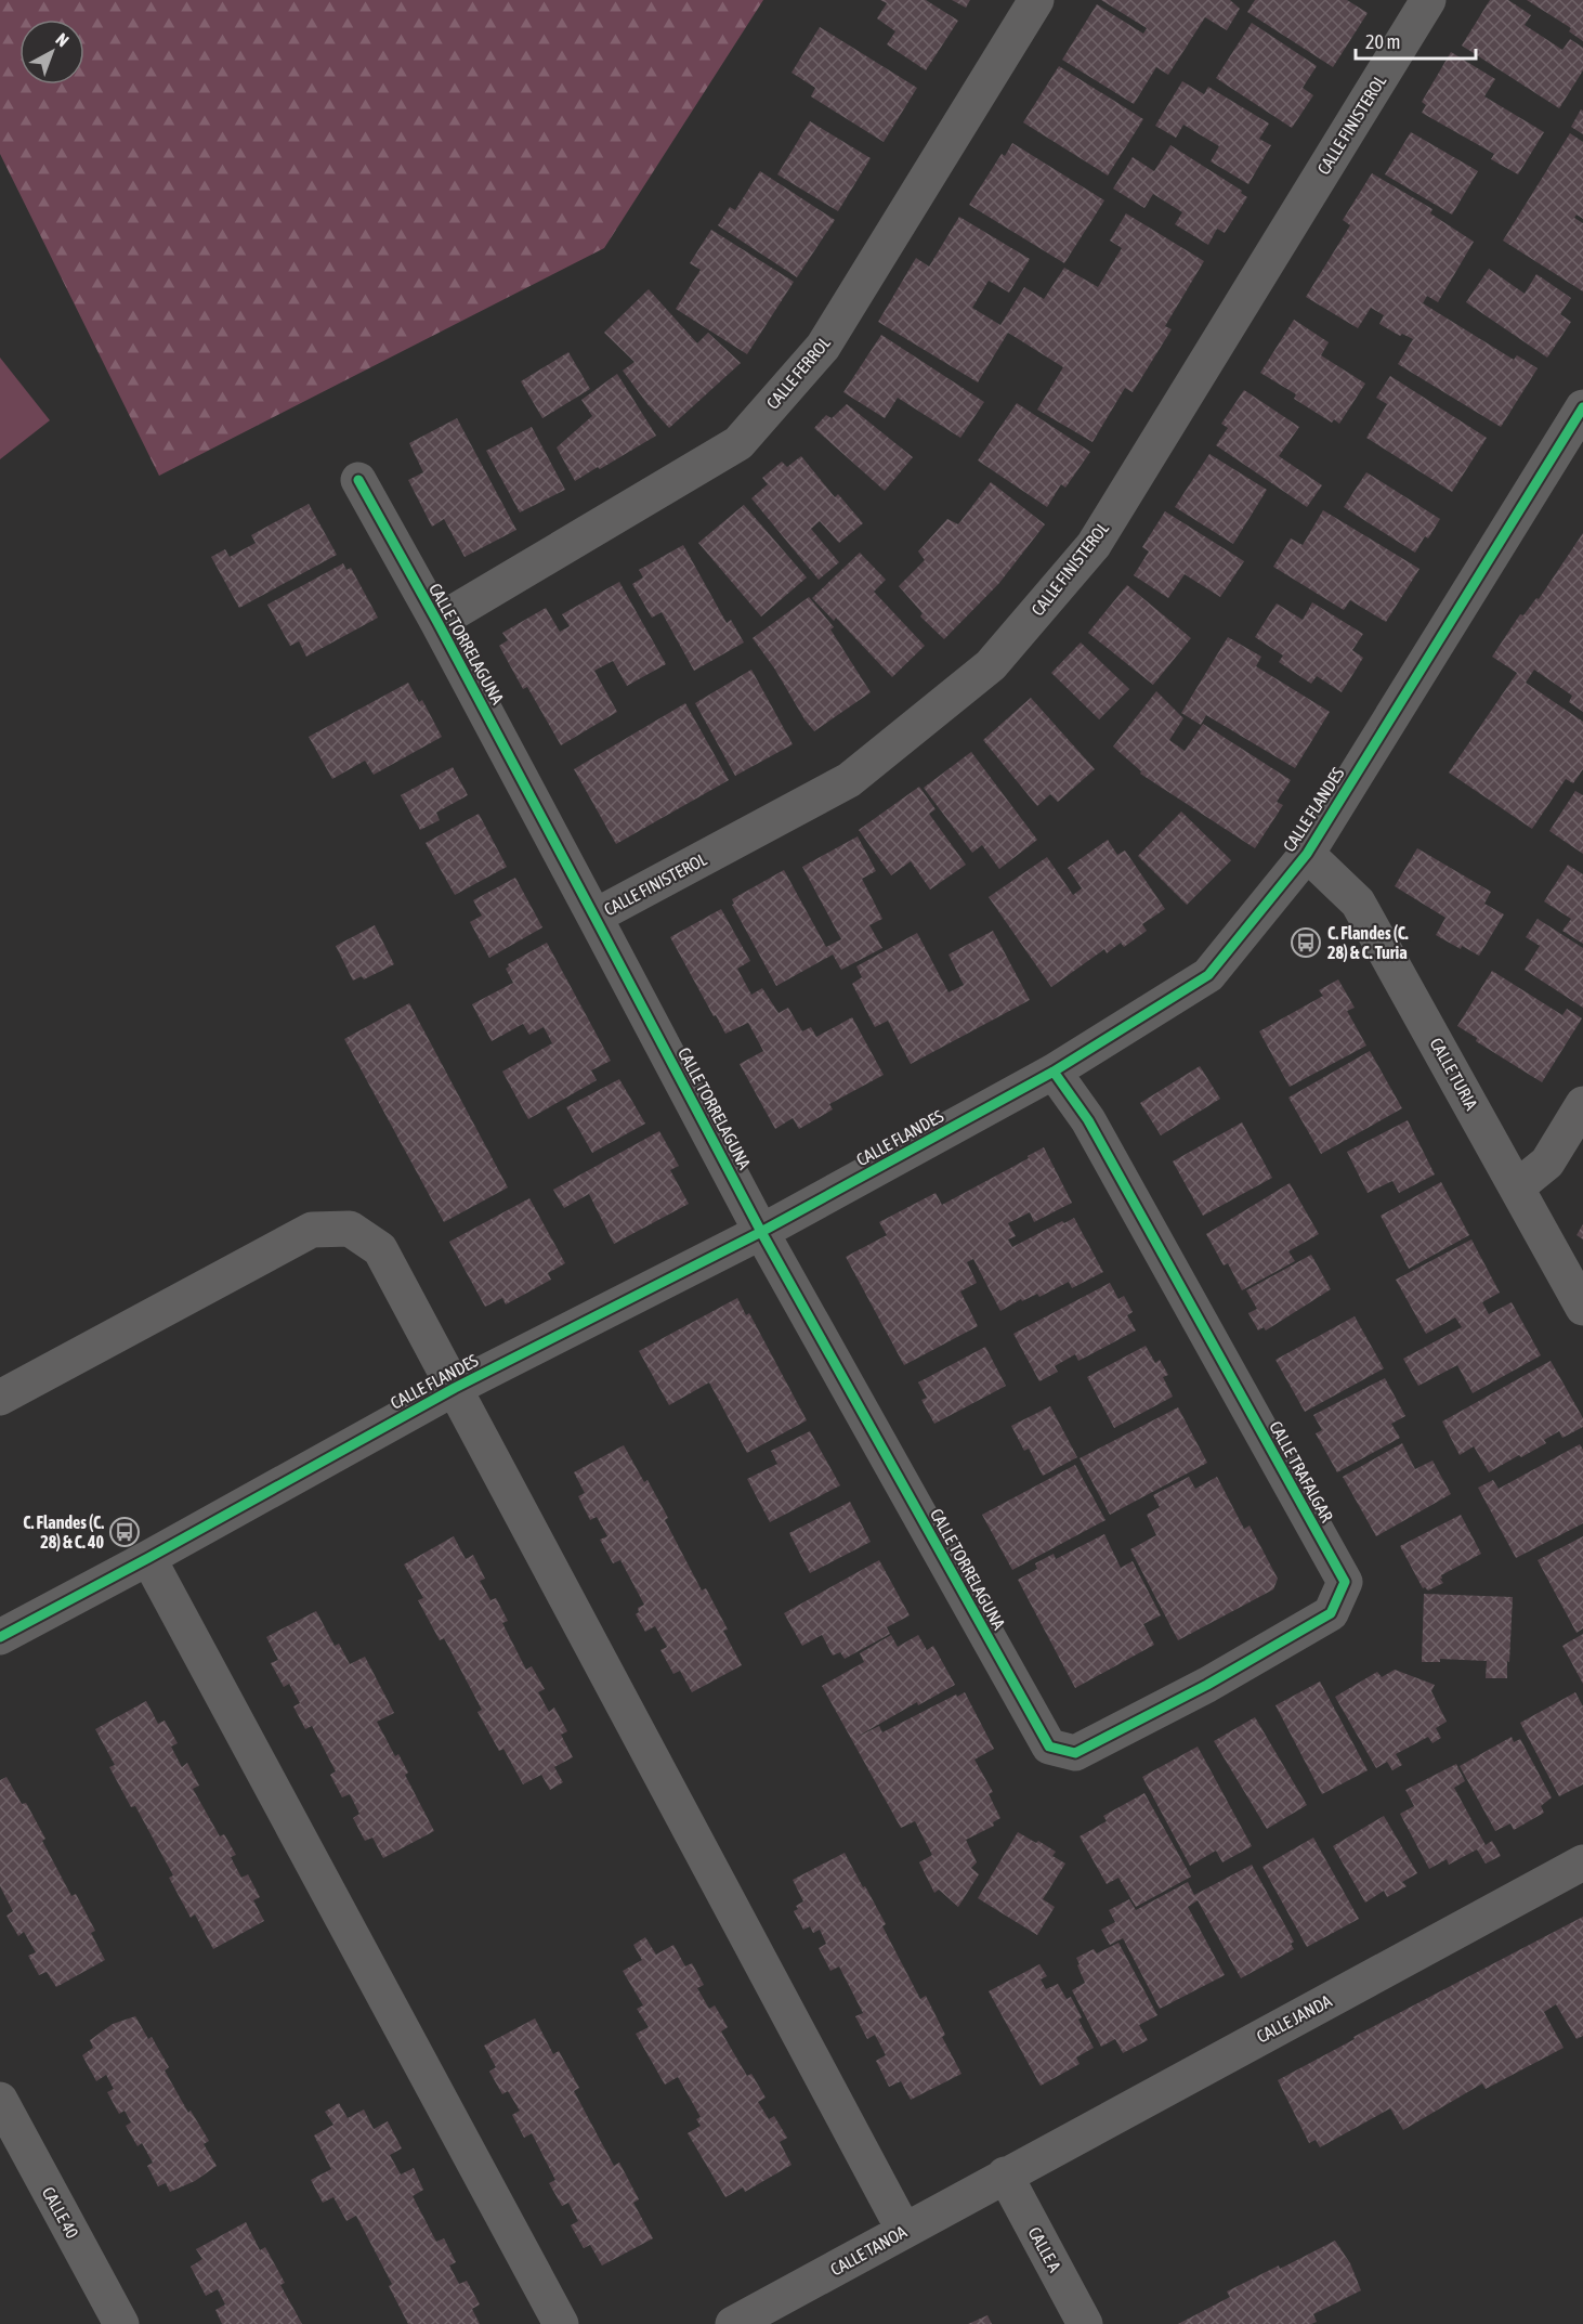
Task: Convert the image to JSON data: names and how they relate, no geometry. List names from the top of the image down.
{
  "streets": {
    "street": [
      "CALLE FINISTEROL",
      "CALLE FERROL",
      "CALLE TORRELAGUNA",
      "CALLE FLANDES",
      "CALLE TURIA",
      "CALLE TRAFALGAR",
      "CALLE JANDA",
      "CALLE 40",
      "CALLE A",
      "CALLE TANOA"
    ]
  },
  "crossings": [
    ["CALLE FINISTEROL", "CALLE TORRELAGUNA"],
    ["CALLE FERROL", "CALLE TORRELAGUNA"],
    ["CALLE TORRELAGUNA", "CALLE FLANDES"],
    ["CALLE TORRELAGUNA", "CALLE TRAFALGAR"],
    ["CALLE FLANDES", "CALLE TURIA"],
    ["CALLE FLANDES", "CALLE TRAFALGAR"],
    ["CALLE JANDA", "CALLE A"],
    ["CALLE JANDA", "CALLE TANOA"],
    ["CALLE A", "CALLE TANOA"]
  ],
  "places": {
    "bus stop": ["C. Flandes (C. 28) & C. Turia", "C. Flandes (C. 28) & C. 40"]
  },
  "scale_bar": "20 m",
  "north": "top right"
}
